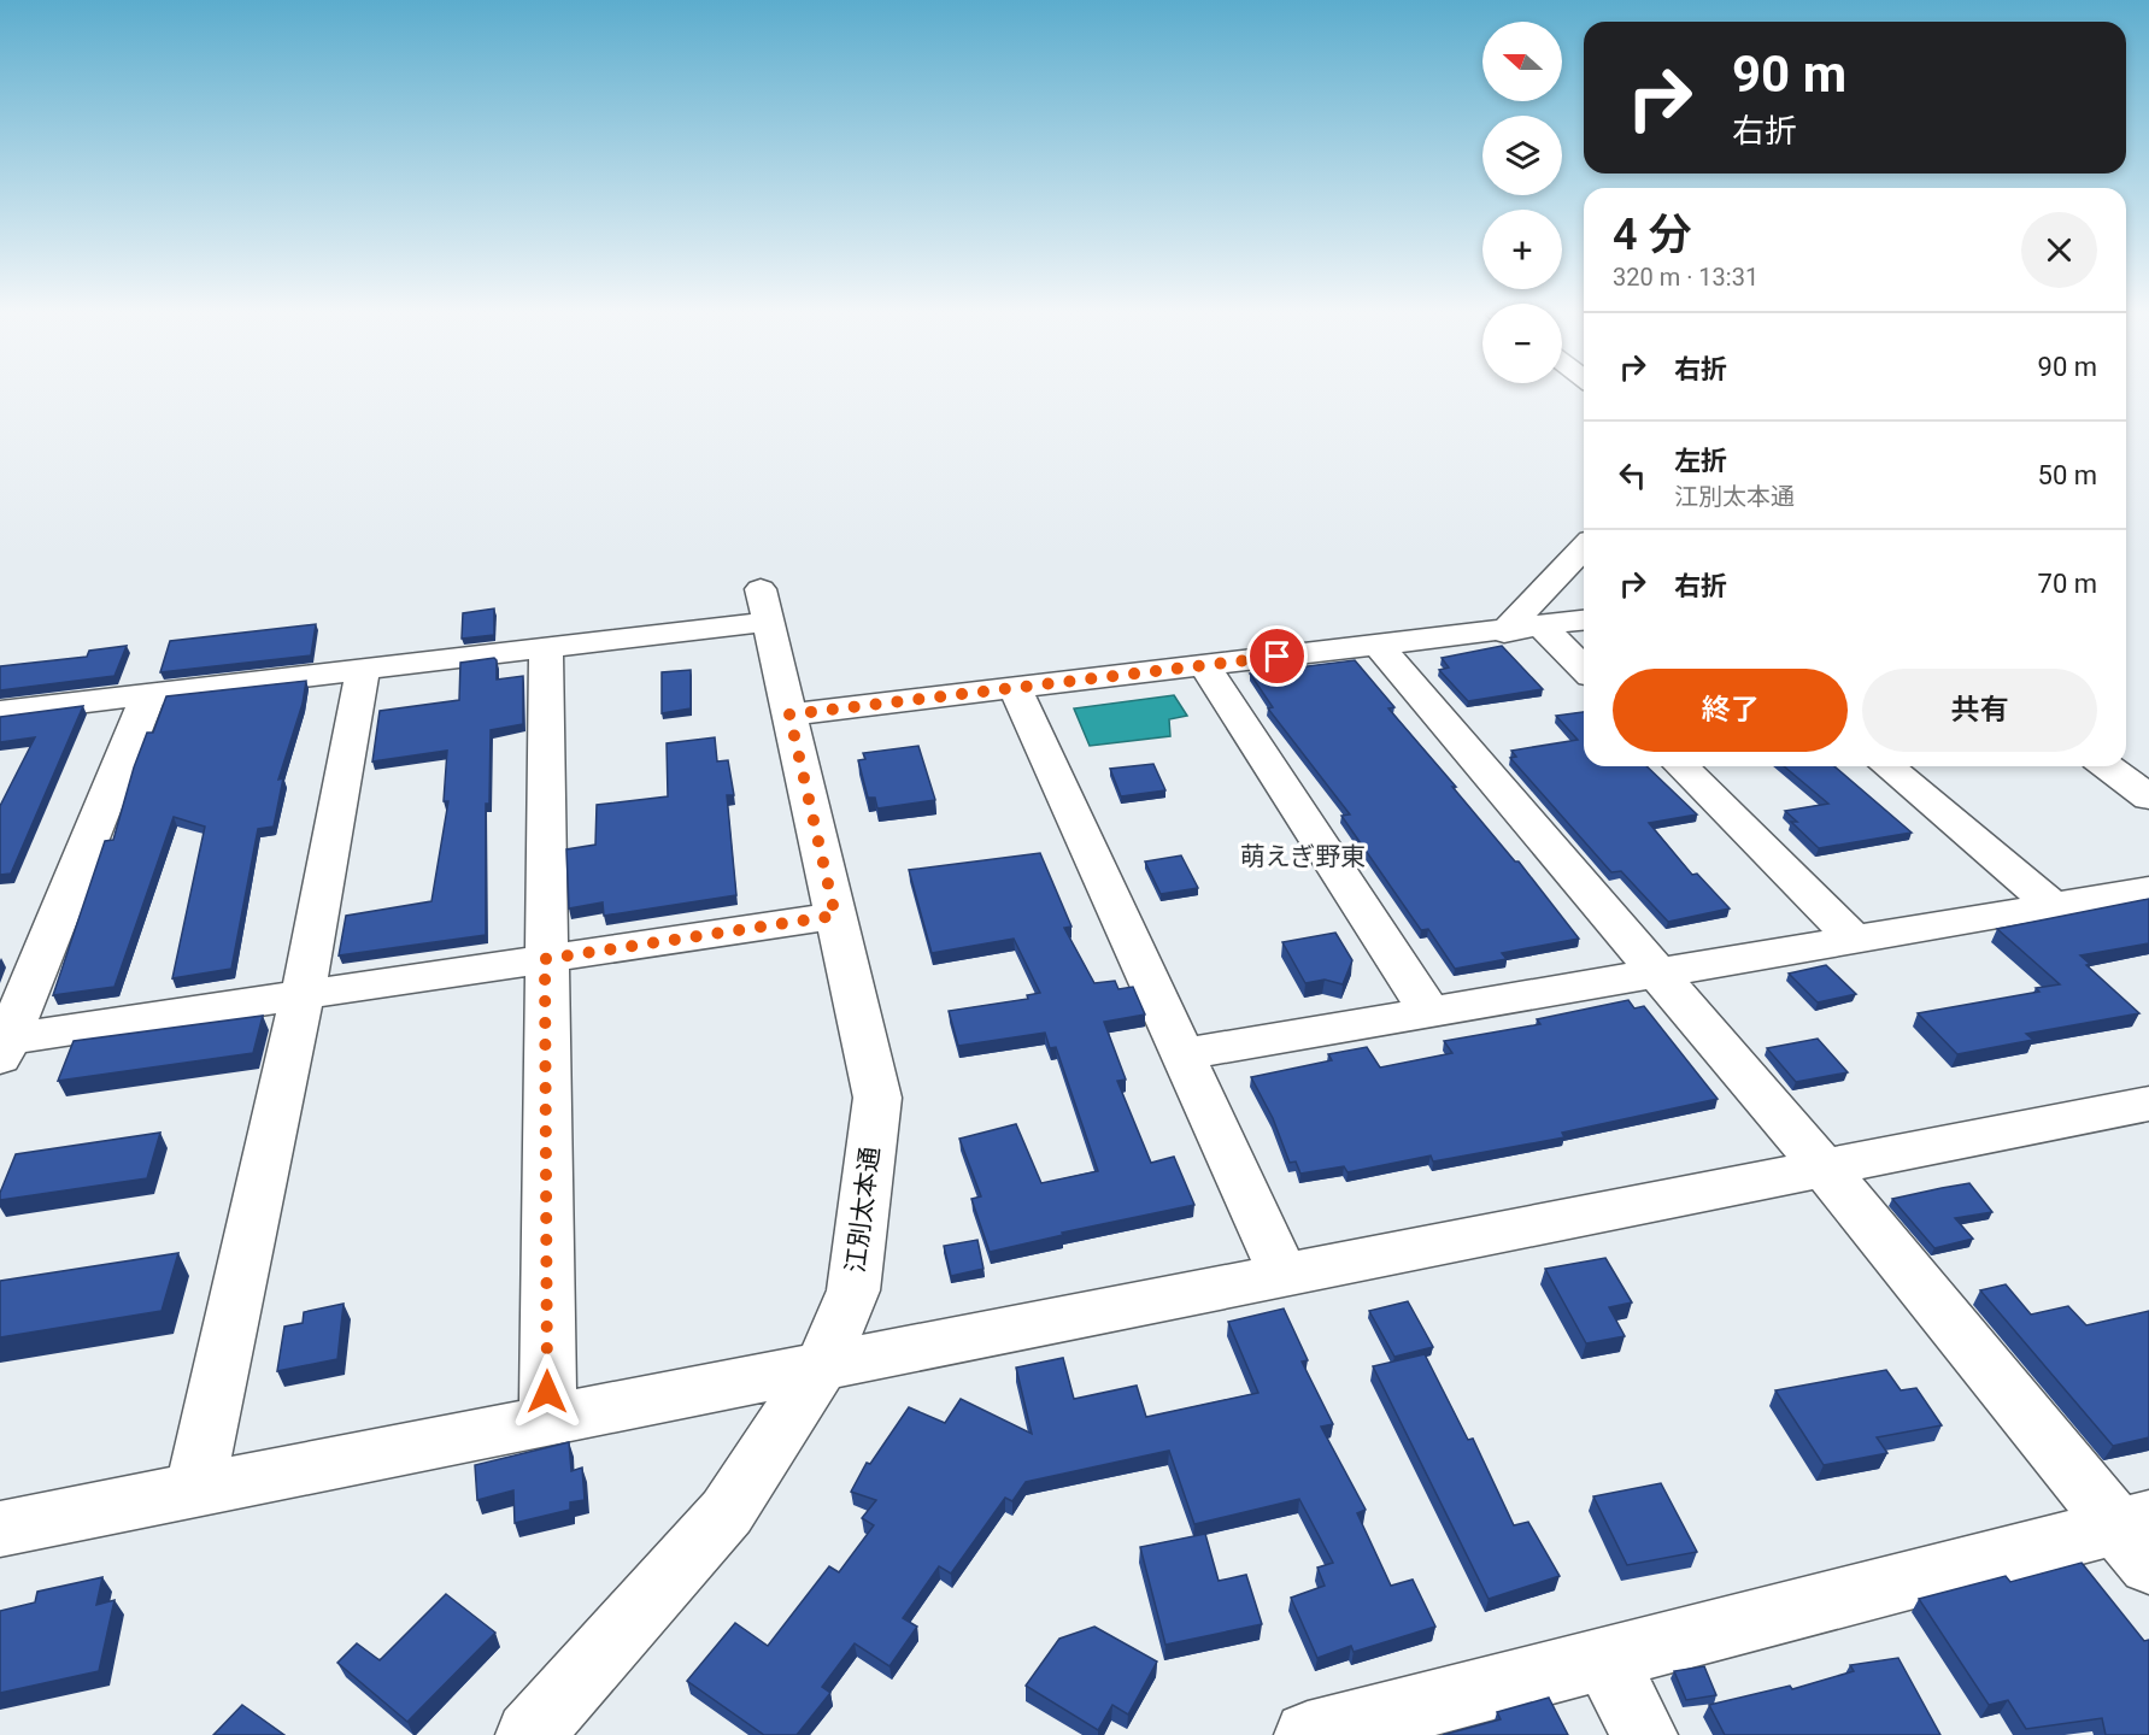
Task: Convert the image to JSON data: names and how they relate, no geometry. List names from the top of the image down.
{
  "streets": {
    "street": ["江別太本通"]
  },
  "districts": ["萌えぎ野東"],
  "north": "left",
  "page": {
    "map_buttons": ["+", "−"],
    "turn": ["90 m", "右折"],
    "heading": ["4 分", "320 m · 13:31"],
    "list": [
      {
        "name": "右折",
        "value": "90 m"
      },
      {
        "name": "左折",
        "note": "江別太本通",
        "value": "50 m"
      },
      {
        "name": "右折",
        "value": "70 m"
      }
    ],
    "buttons": ["終了", "共有"]
  }
}
